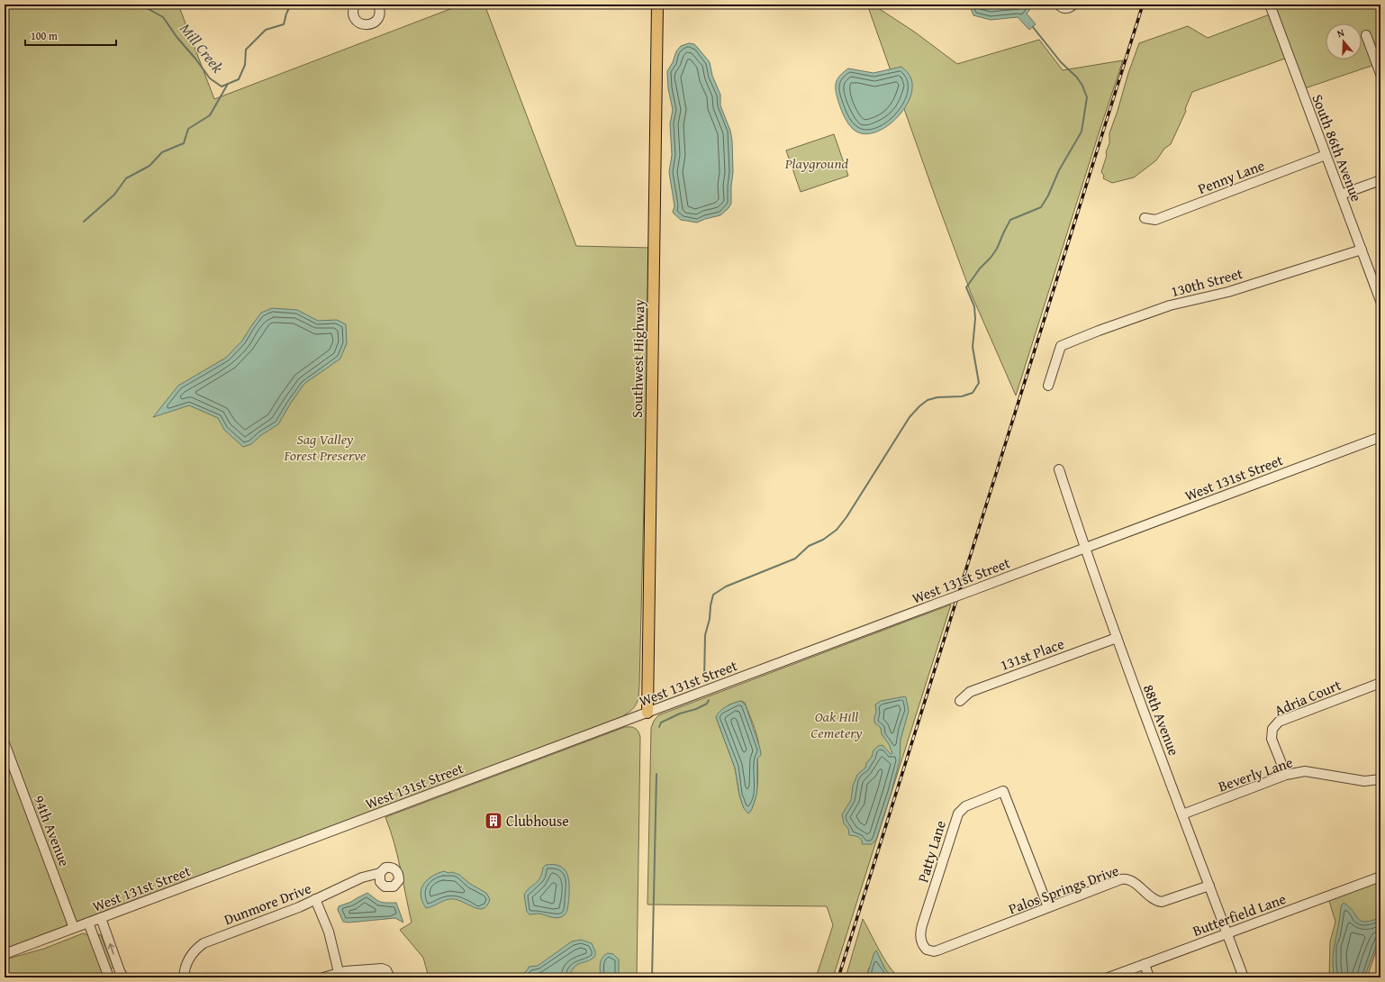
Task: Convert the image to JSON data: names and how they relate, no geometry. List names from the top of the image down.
{
  "streets": {
    "main road": ["Southwest Highway"],
    "street": [
      "South 86th Avenue",
      "Penny Lane",
      "130th Street",
      "West 131st Street",
      "131st Place",
      "Adria Court",
      "88th Avenue",
      "Beverly Lane",
      "94th Avenue",
      "Patty Lane",
      "Palos Springs Drive",
      "Dunmore Drive",
      "Butterfield Lane"
    ]
  },
  "crossings": [
    ["South 86th Avenue", "Penny Lane"],
    ["South 86th Avenue", "130th Street"],
    ["Southwest Highway", "West 131st Street"],
    ["West 131st Street", "88th Avenue"],
    ["West 131st Street", "94th Avenue"],
    ["131st Place", "88th Avenue"],
    ["Adria Court", "Beverly Lane"],
    ["88th Avenue", "Beverly Lane"],
    ["88th Avenue", "Palos Springs Drive"],
    ["88th Avenue", "Butterfield Lane"],
    ["Patty Lane", "Palos Springs Drive"]
  ],
  "water": ["Mill Creek"],
  "parks": ["Playground", "Sag Valley Forest Preserve", "Oak Hill Cemetery"],
  "places": {
    "building": ["Clubhouse"]
  },
  "scale_bar": "100 m",
  "north": "top"
}
